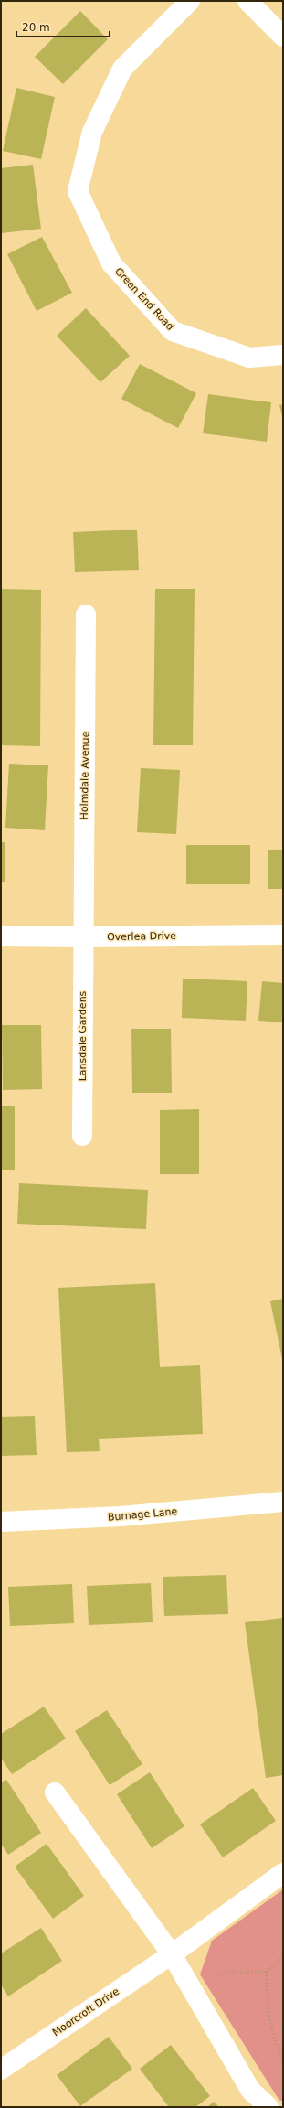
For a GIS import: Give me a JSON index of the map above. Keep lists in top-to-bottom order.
{
  "streets": {
    "street": [
      "Green End Road",
      "Holmdale Avenue",
      "Overlea Drive",
      "Lansdale Gardens",
      "Burnage Lane",
      "Moorcroft Drive"
    ]
  },
  "crossings": [
    ["Holmdale Avenue", "Overlea Drive"],
    ["Holmdale Avenue", "Lansdale Gardens"],
    ["Overlea Drive", "Lansdale Gardens"]
  ],
  "scale_bar": "20 m"
}
